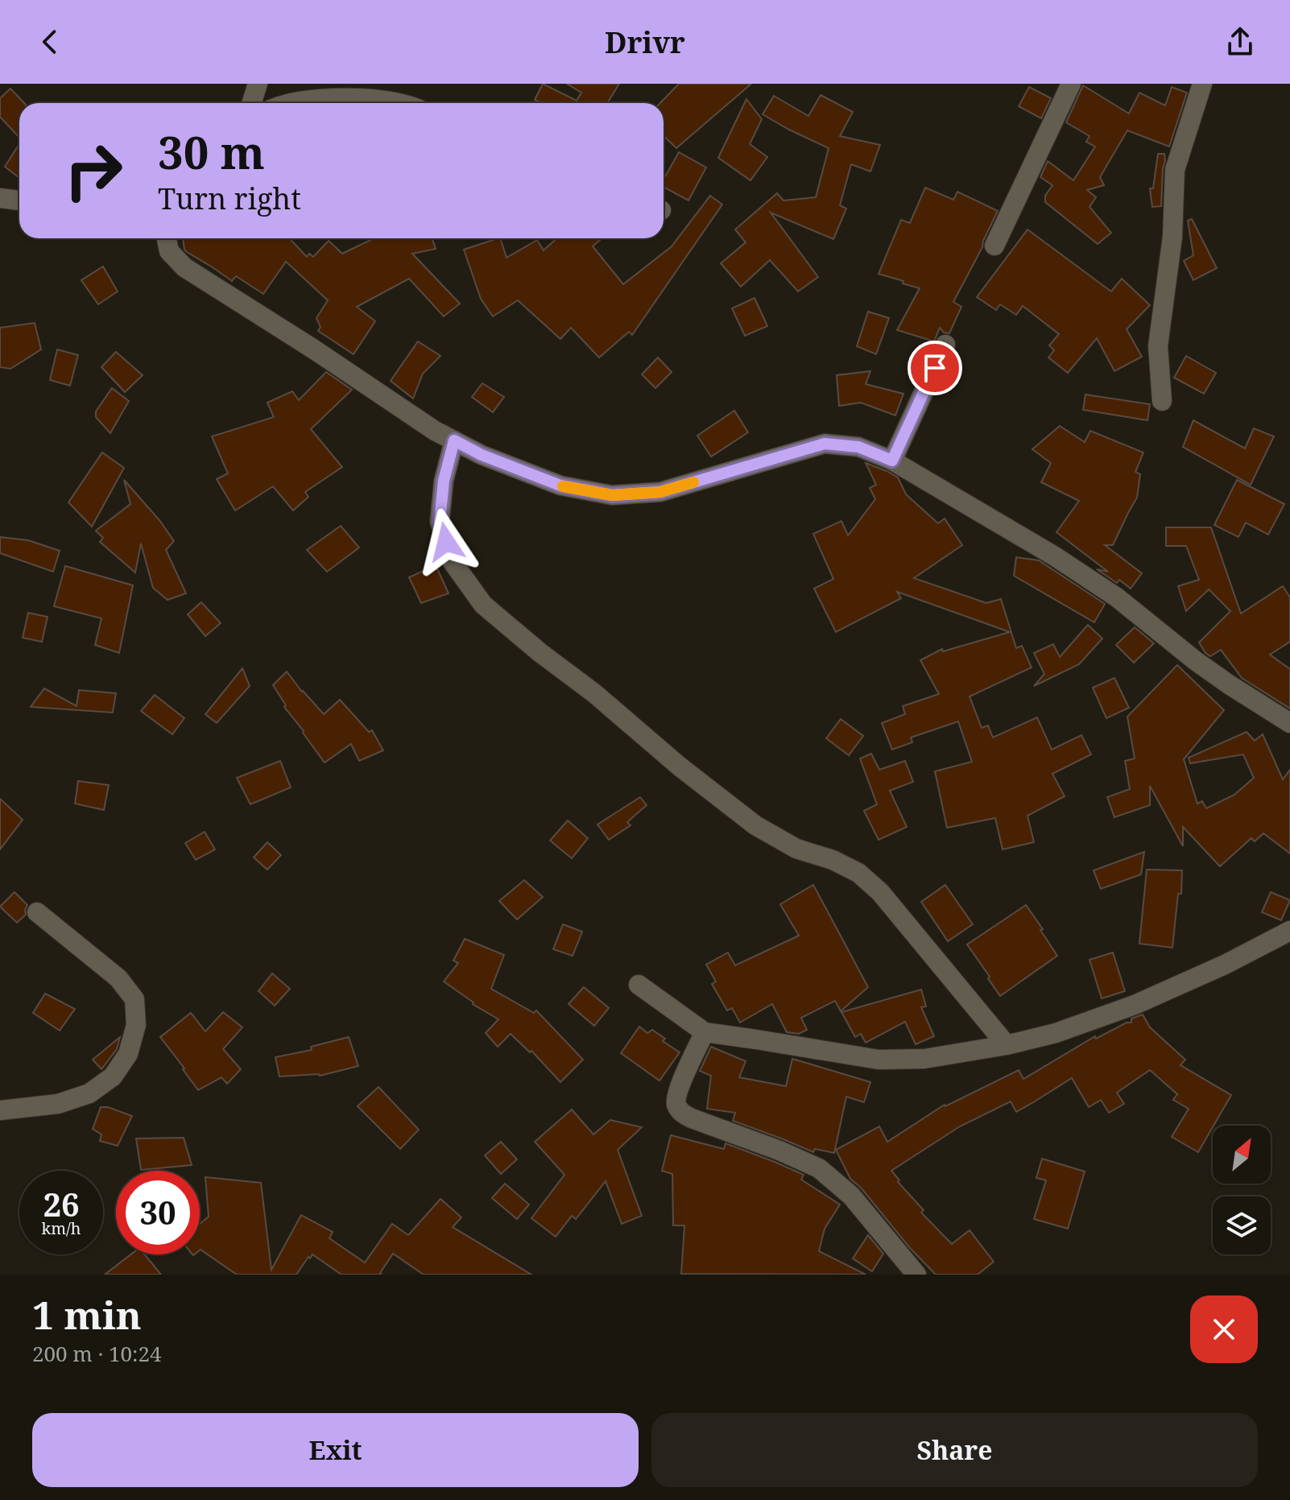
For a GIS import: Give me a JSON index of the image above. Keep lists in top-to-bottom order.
{
  "north": "top right",
  "page": {
    "header": "Drivr",
    "turn": ["30 m", "Turn right"],
    "speed": "26 km/h",
    "limit": "30",
    "heading": ["1 min", "200 m · 10:24"],
    "buttons": ["Exit", "Share"]
  }
}
